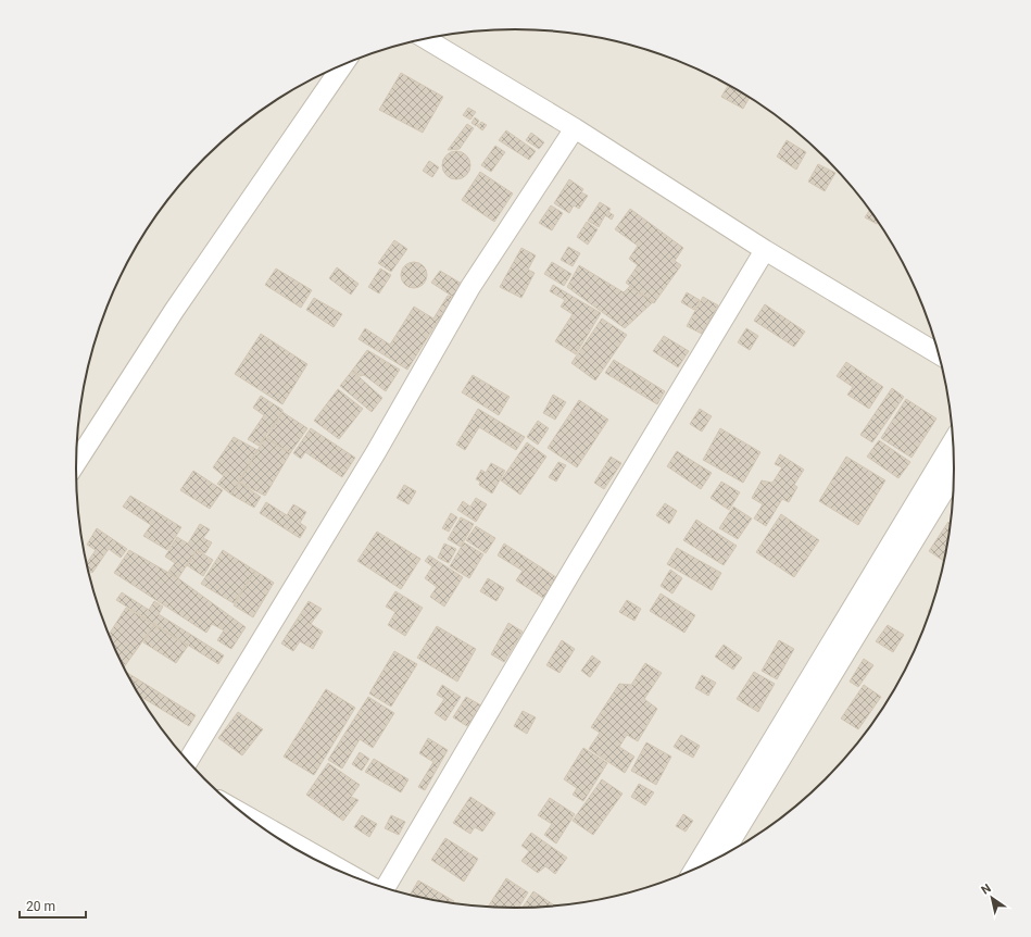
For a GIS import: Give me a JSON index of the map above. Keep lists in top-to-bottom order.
{
  "scale_bar": "20 m",
  "north": "top left"
}
